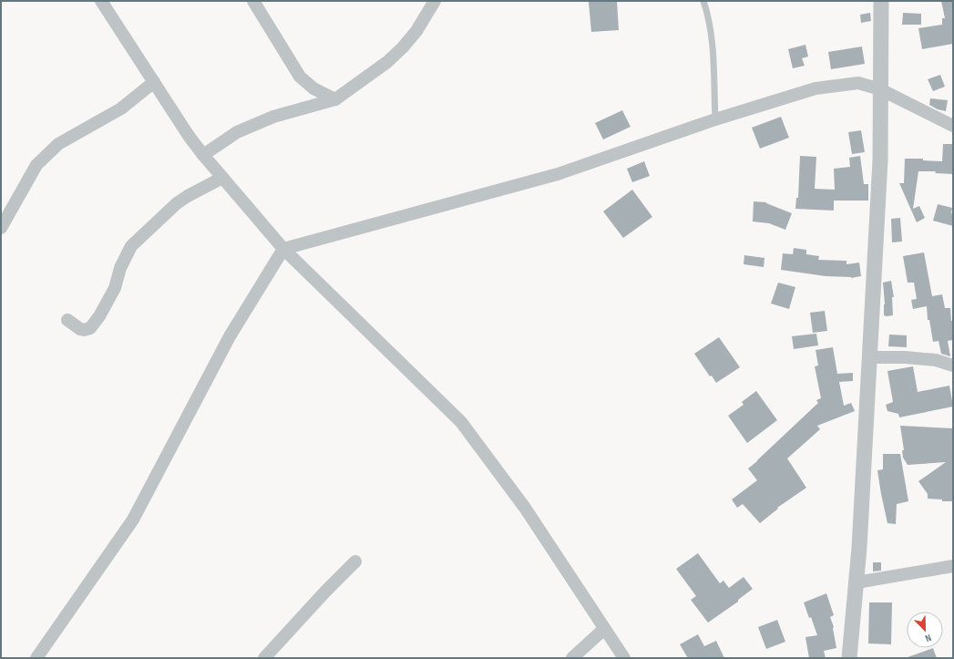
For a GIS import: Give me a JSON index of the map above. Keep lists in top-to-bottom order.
{
  "north": "bottom right"
}
